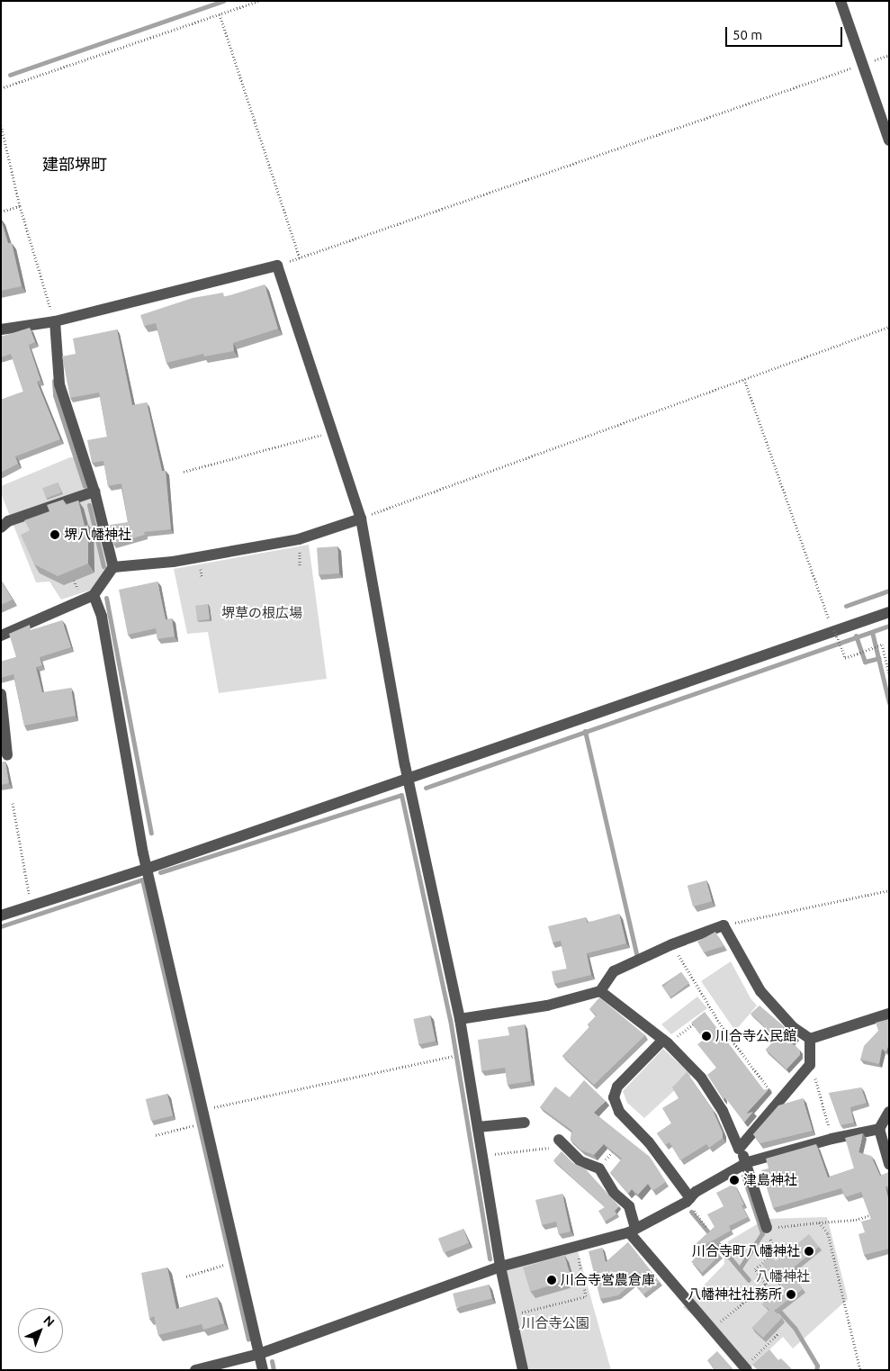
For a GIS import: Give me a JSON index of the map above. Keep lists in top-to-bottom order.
{
  "districts": ["建部堺町"],
  "parks": ["堺草の根広場", "八幡神社", "川合寺公園"],
  "places": [
    "堺八幡神社",
    "川合寺公民館",
    "津島神社",
    "川合寺町八幡神社",
    "川合寺営農倉庫",
    "八幡神社社務所"
  ],
  "scale_bar": "50 m",
  "north": "top right"
}
